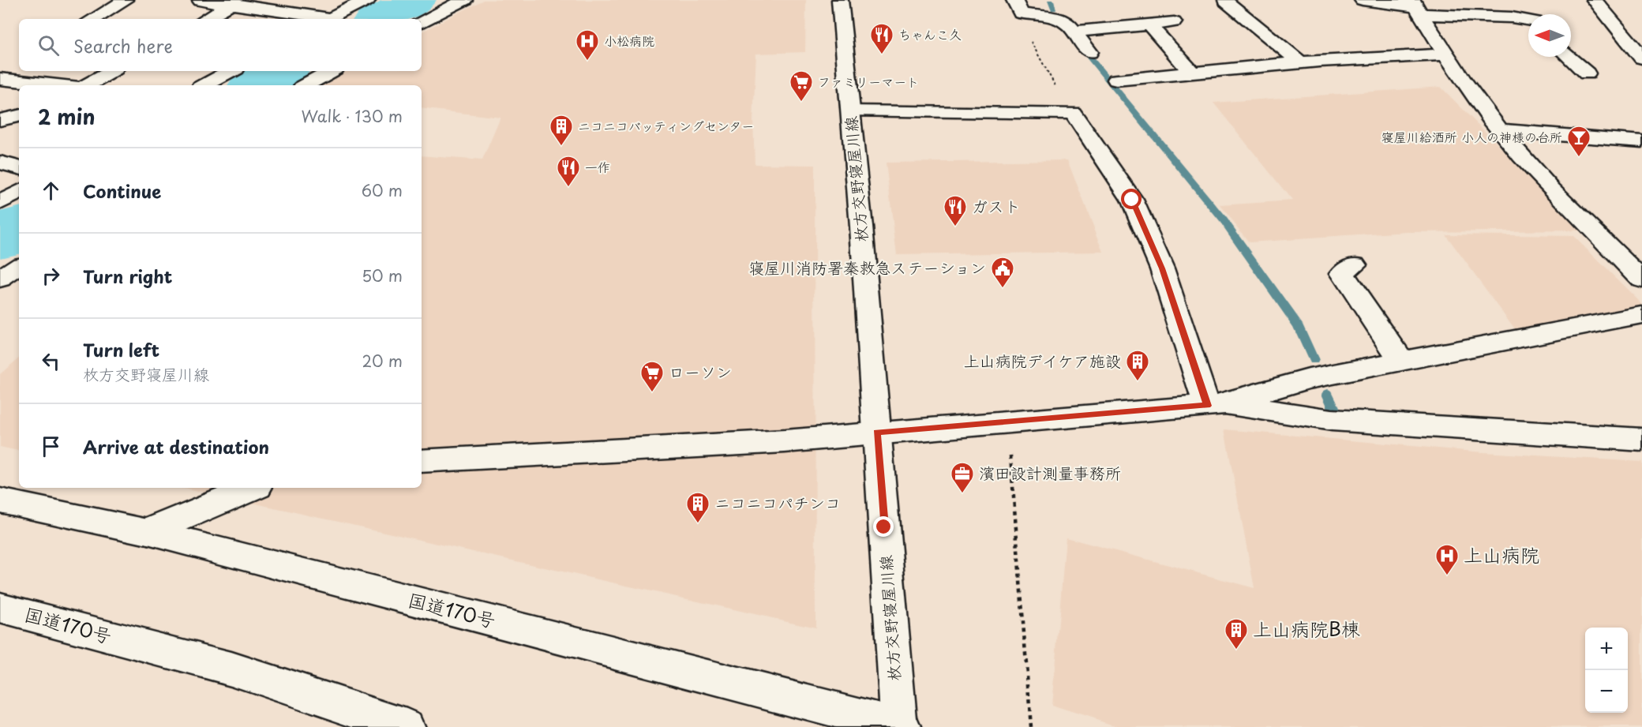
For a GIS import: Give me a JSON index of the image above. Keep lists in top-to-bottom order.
{
  "streets": {
    "main road": ["枚方交野寝屋川線", "国道170号"]
  },
  "crossings": [
    ["枚方交野寝屋川線", "国道170号"]
  ],
  "places": {
    "restaurant": ["ちゃんこ久", "一作", "ガスト"],
    "hospital": ["小松病院", "上山病院"],
    "supermarket": ["ファミリーマート", "ローソン"],
    "building": [
      "ニコニコバッティングセンター",
      "上山病院デイケア施設",
      "ニコニコパチンコ",
      "上山病院B棟"
    ],
    "bar": ["寝屋川給酒所 小人の神様の台所"],
    "public building": ["寝屋川消防署秦救急ステーション"],
    "office": ["濱田設計測量事務所"]
  },
  "north": "left",
  "page": {
    "search": "Search here",
    "heading": ["2 min", "Walk · 130 m"],
    "list": [
      ["Continue", "60 m"],
      ["Turn right", "50 m"],
      ["Turn left", "枚方交野寝屋川線", "20 m"],
      "Arrive at destination"
    ],
    "map_buttons": ["+", "−"]
  }
}
